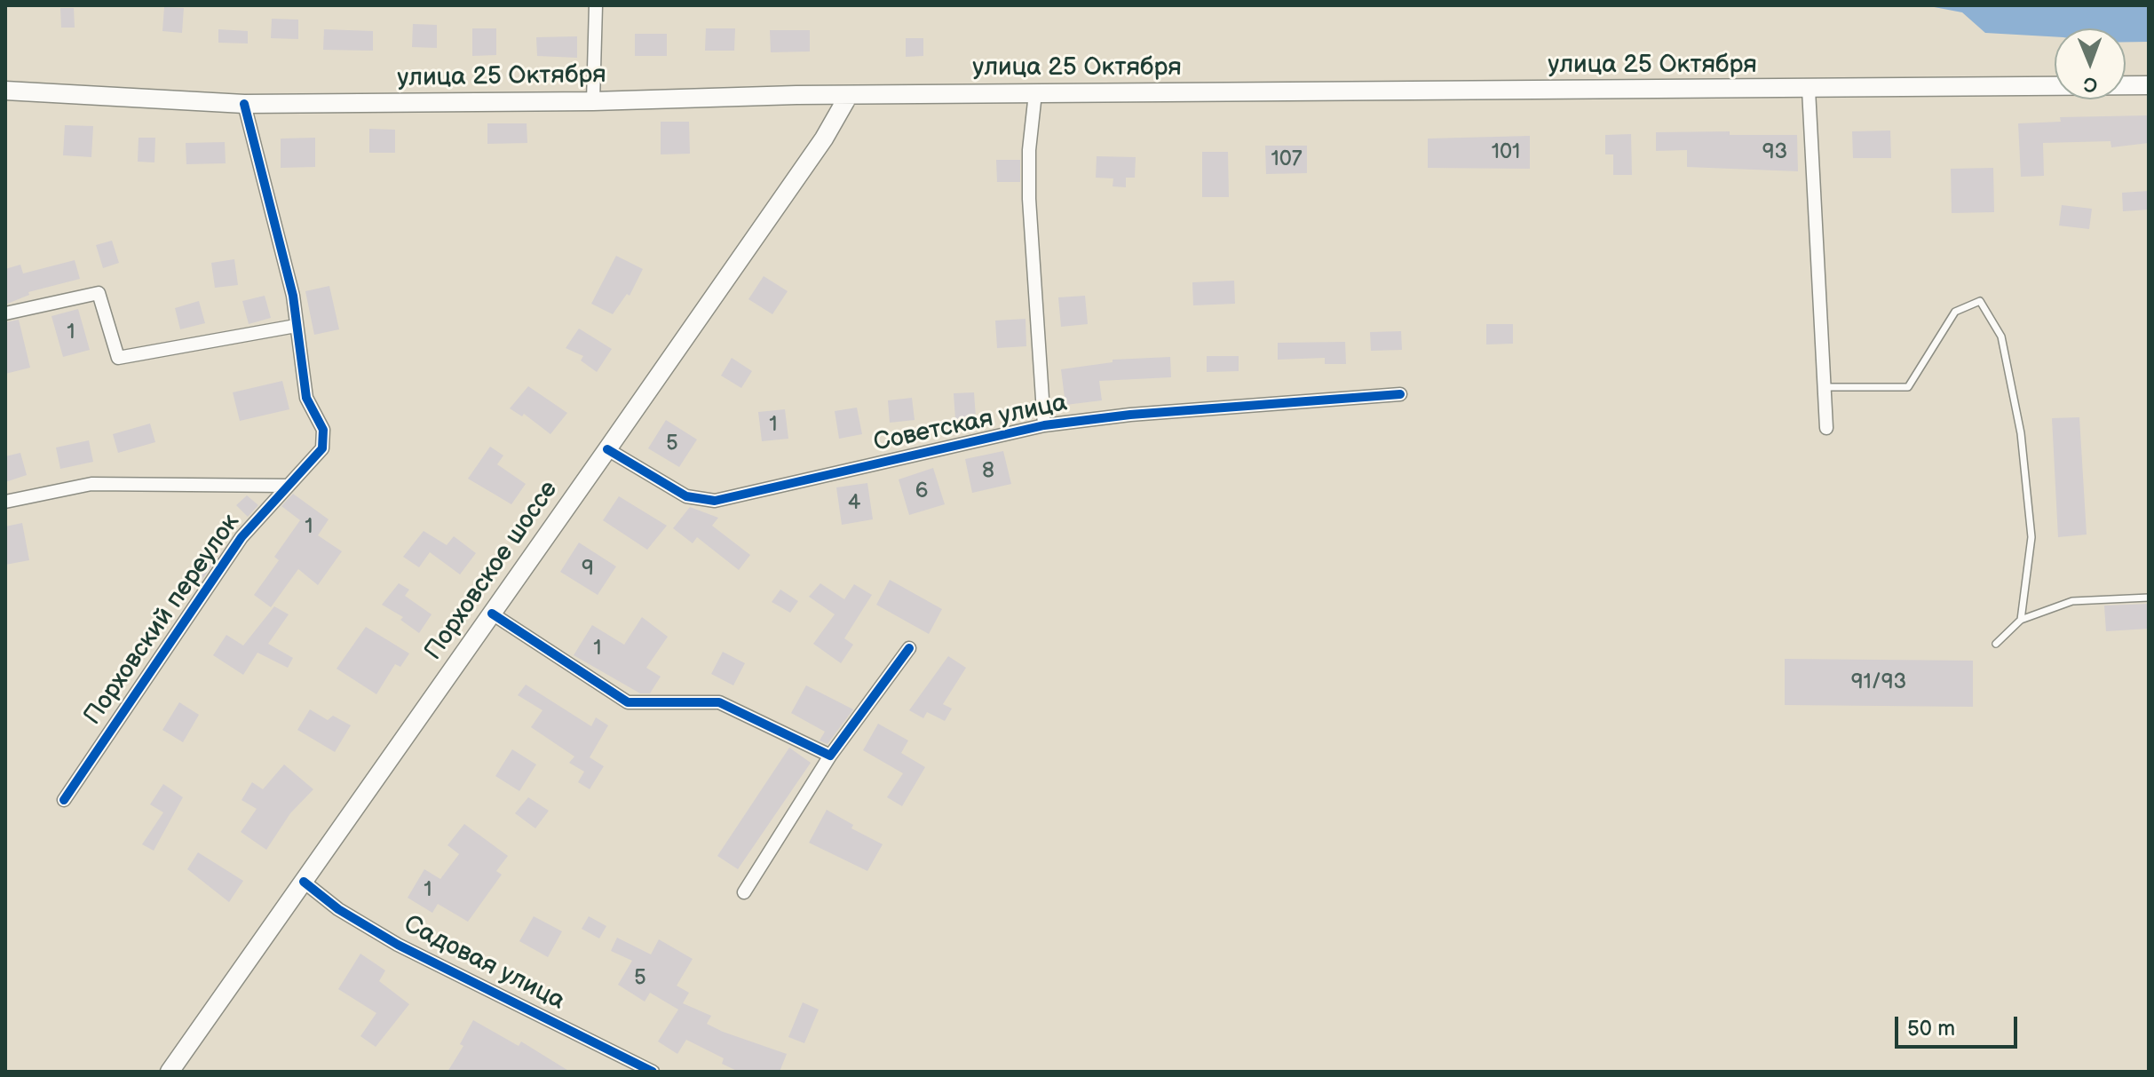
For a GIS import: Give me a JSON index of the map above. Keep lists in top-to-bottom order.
{
  "streets": {
    "main road": ["улица 25 Октября", "Порховское шоссе"],
    "street": ["Советская улица", "Порховский переулок", "Садовая улица"]
  },
  "crossings": [
    ["улица 25 Октября", "Порховское шоссе"],
    ["улица 25 Октября", "Порховский переулок"],
    ["Советская улица", "Порховское шоссе"],
    ["Порховское шоссе", "Садовая улица"]
  ],
  "house_numbers": [
    "101",
    "93",
    "107",
    "1",
    "1",
    "5",
    "8",
    "6",
    "4",
    "1",
    "9",
    "1",
    "91/93",
    "1",
    "5"
  ],
  "scale_bar": "50 m",
  "north": "bottom"
}
